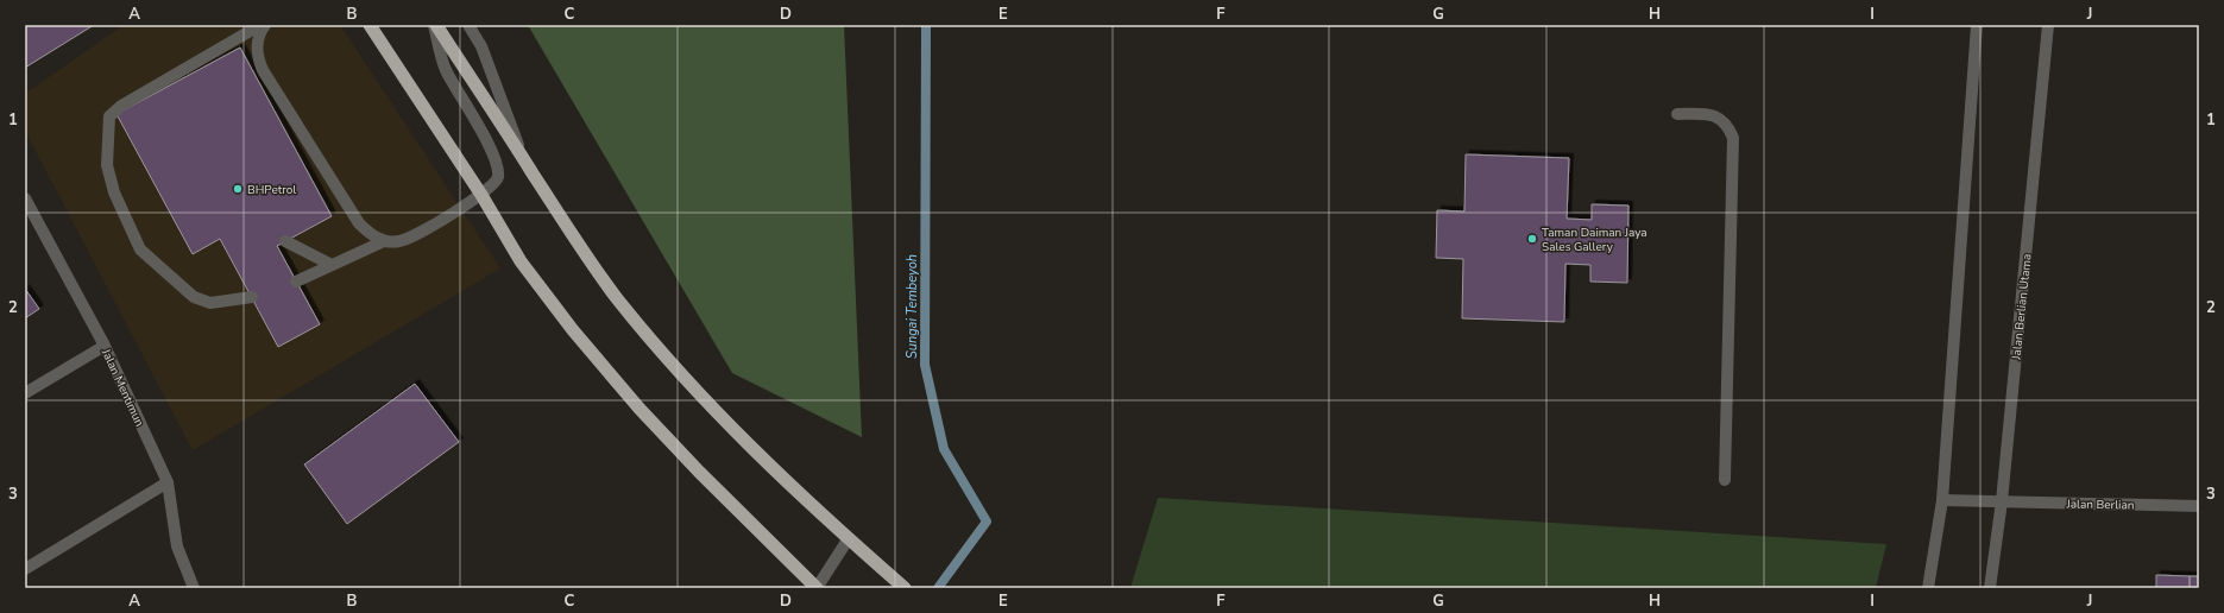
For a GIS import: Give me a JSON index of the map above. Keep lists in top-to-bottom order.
{
  "streets": {
    "street": ["Jalan Berlian Utama", "Jalan Mentimun", "Jalan Berlian"]
  },
  "crossings": [
    ["Jalan Berlian Utama", "Jalan Berlian"]
  ],
  "water": ["Sungai Tembeyoh"],
  "places": ["BHPetrol", "Taman Daiman Jaya Sales Gallery"],
  "grid": {
    "columns": [
      "A",
      "B",
      "C",
      "D",
      "E",
      "F",
      "G",
      "H",
      "I",
      "J"
    ],
    "rows": ["1", "2", "3"]
  }
}
